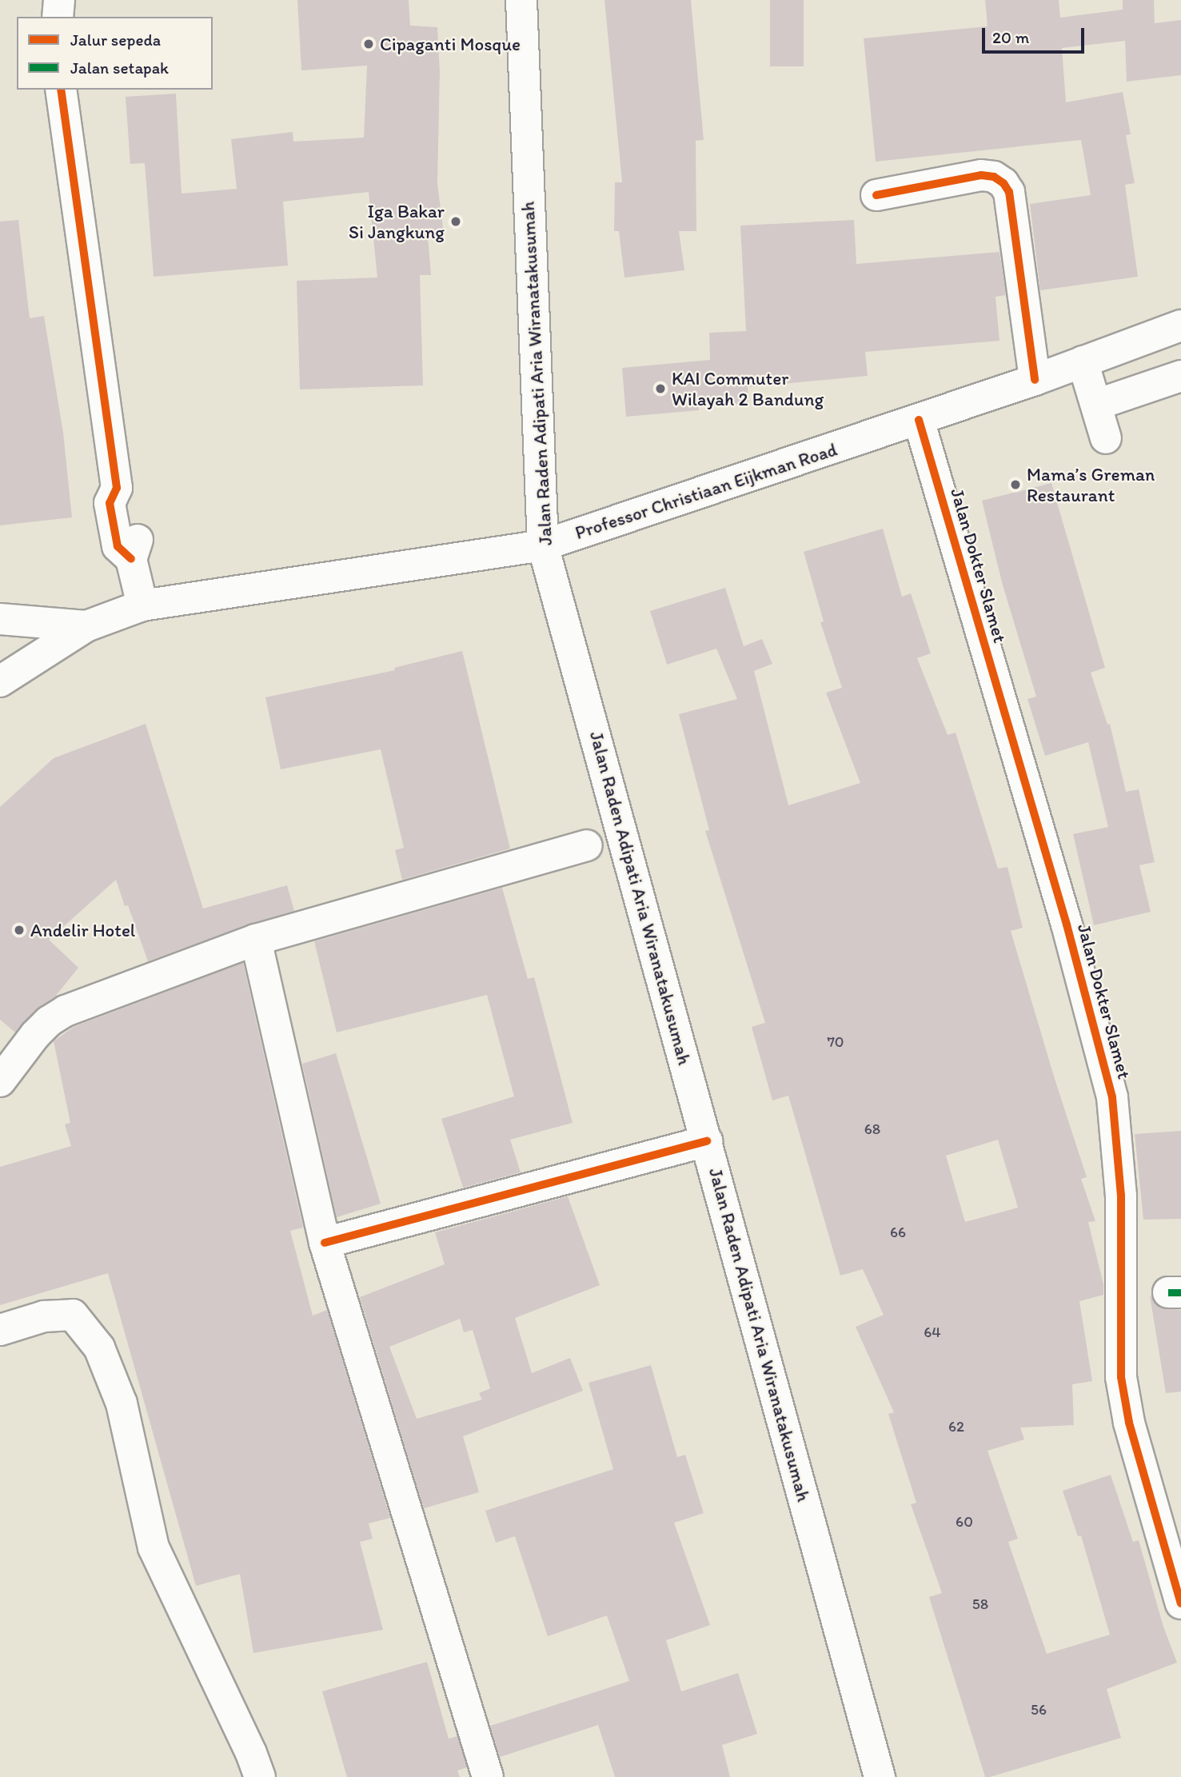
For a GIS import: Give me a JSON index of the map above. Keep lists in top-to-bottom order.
{
  "streets": {
    "street": ["Jalan Raden Adipati Aria Wiranatakusumah", "Professor Christiaan Eijkman Road", "Jalan Dokter Slamet"]
  },
  "crossings": [
    ["Jalan Raden Adipati Aria Wiranatakusumah", "Professor Christiaan Eijkman Road"],
    ["Professor Christiaan Eijkman Road", "Jalan Dokter Slamet"]
  ],
  "places": [
    "Cipaganti Mosque",
    "Iga Bakar Si Jangkung",
    "KAI Commuter Wilayah 2 Bandung",
    "Mama’s Greman Restaurant",
    "Andelir Hotel"
  ],
  "house_numbers": [
    "70",
    "68",
    "66",
    "64",
    "62",
    "60",
    "58",
    "56"
  ],
  "legend": ["Jalur sepeda", "Jalan setapak"],
  "scale_bar": "20 m"
}
